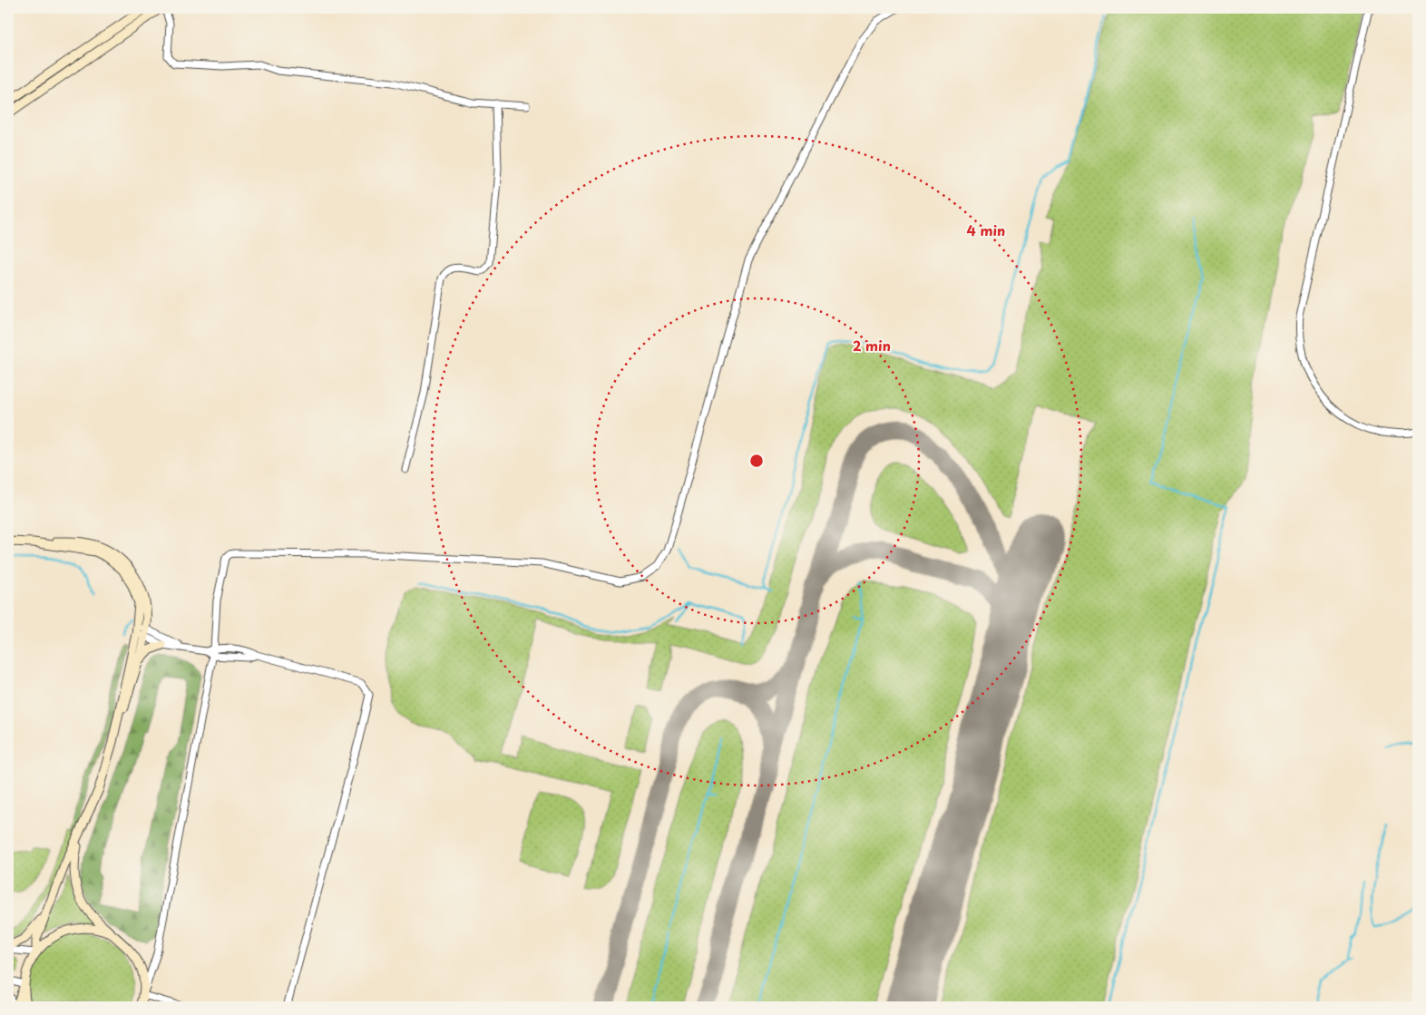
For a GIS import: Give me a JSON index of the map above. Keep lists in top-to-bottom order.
{
  "rings": ["4 min", "2 min"]
}
